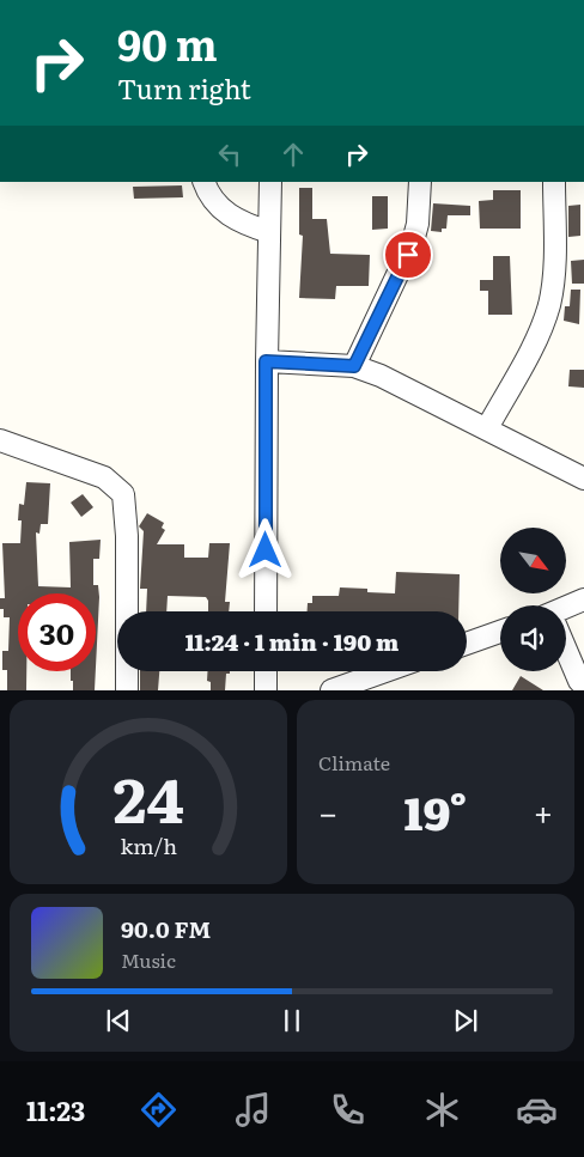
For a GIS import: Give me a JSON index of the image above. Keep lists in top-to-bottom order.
{
  "north": "bottom right",
  "page": {
    "turn": ["90 m", "Turn right"],
    "limit": "30",
    "trip": "11:24 · 1 min · 190 m",
    "tile": "Climate",
    "heat": ["−", "19°", "+"],
    "song": ["90.0 FM", "Music"],
    "tabs": "11:23",
    "gauge": ["24", "km/h"]
  }
}
